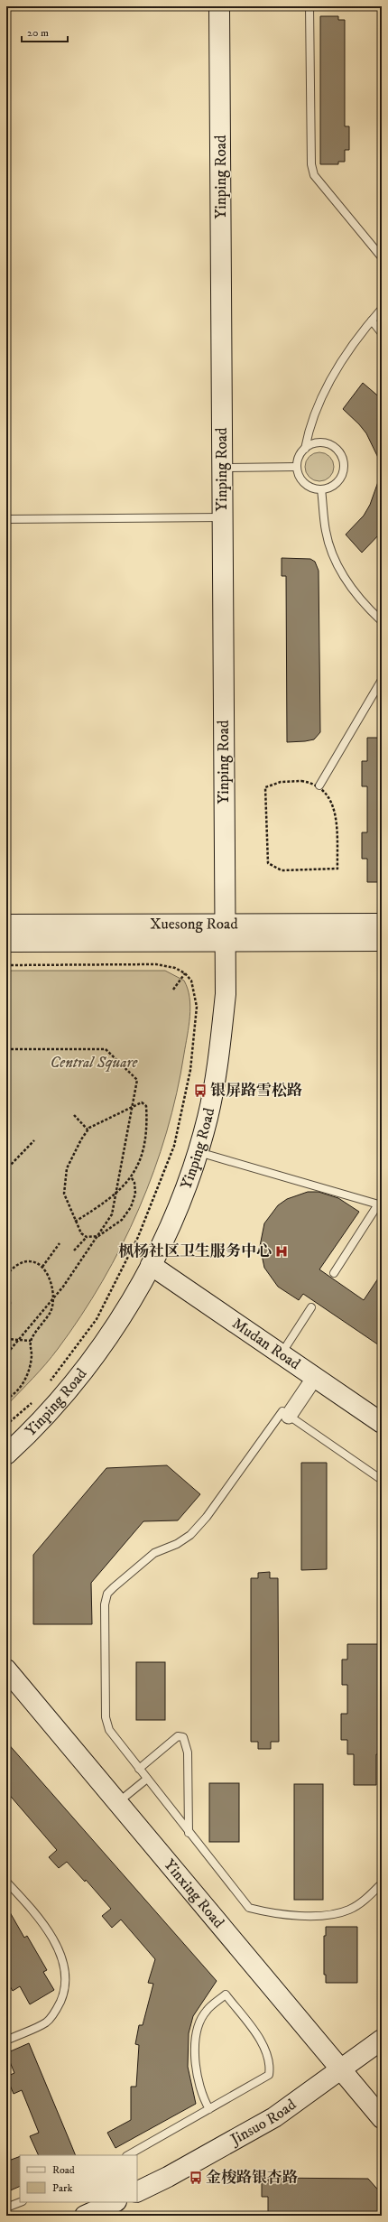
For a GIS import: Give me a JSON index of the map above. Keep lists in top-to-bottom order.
{
  "streets": {
    "street": [
      "Yinping Road",
      "Xuesong Road",
      "Mudan Road",
      "Yinxing Road",
      "Jinsuo Road"
    ]
  },
  "crossings": [
    ["Yinping Road", "Xuesong Road"],
    ["Yinping Road", "Mudan Road"],
    ["Yinxing Road", "Jinsuo Road"]
  ],
  "parks": ["Central Square"],
  "places": {
    "bus stop": ["银屏路雪松路", "金梭路银杏路"],
    "hospital": ["枫杨社区卫生服务中心"]
  },
  "legend": ["Road", "Park"],
  "scale_bar": "20 m"
}
